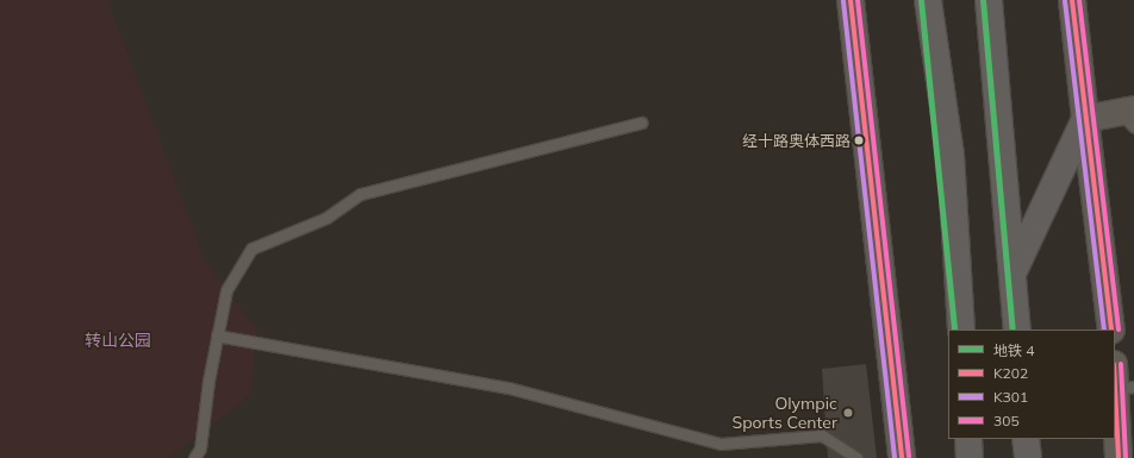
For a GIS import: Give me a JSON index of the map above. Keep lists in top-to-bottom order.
{
  "parks": ["转山公园"],
  "places": ["经十路奥体西路", "Olympic Sports Center"],
  "lines": [
    "metro line 4",
    "transit line K202",
    "transit line 305",
    "transit line K301"
  ],
  "legend": [
    "地铁 4",
    "K202",
    "K301",
    "305"
  ]
}
